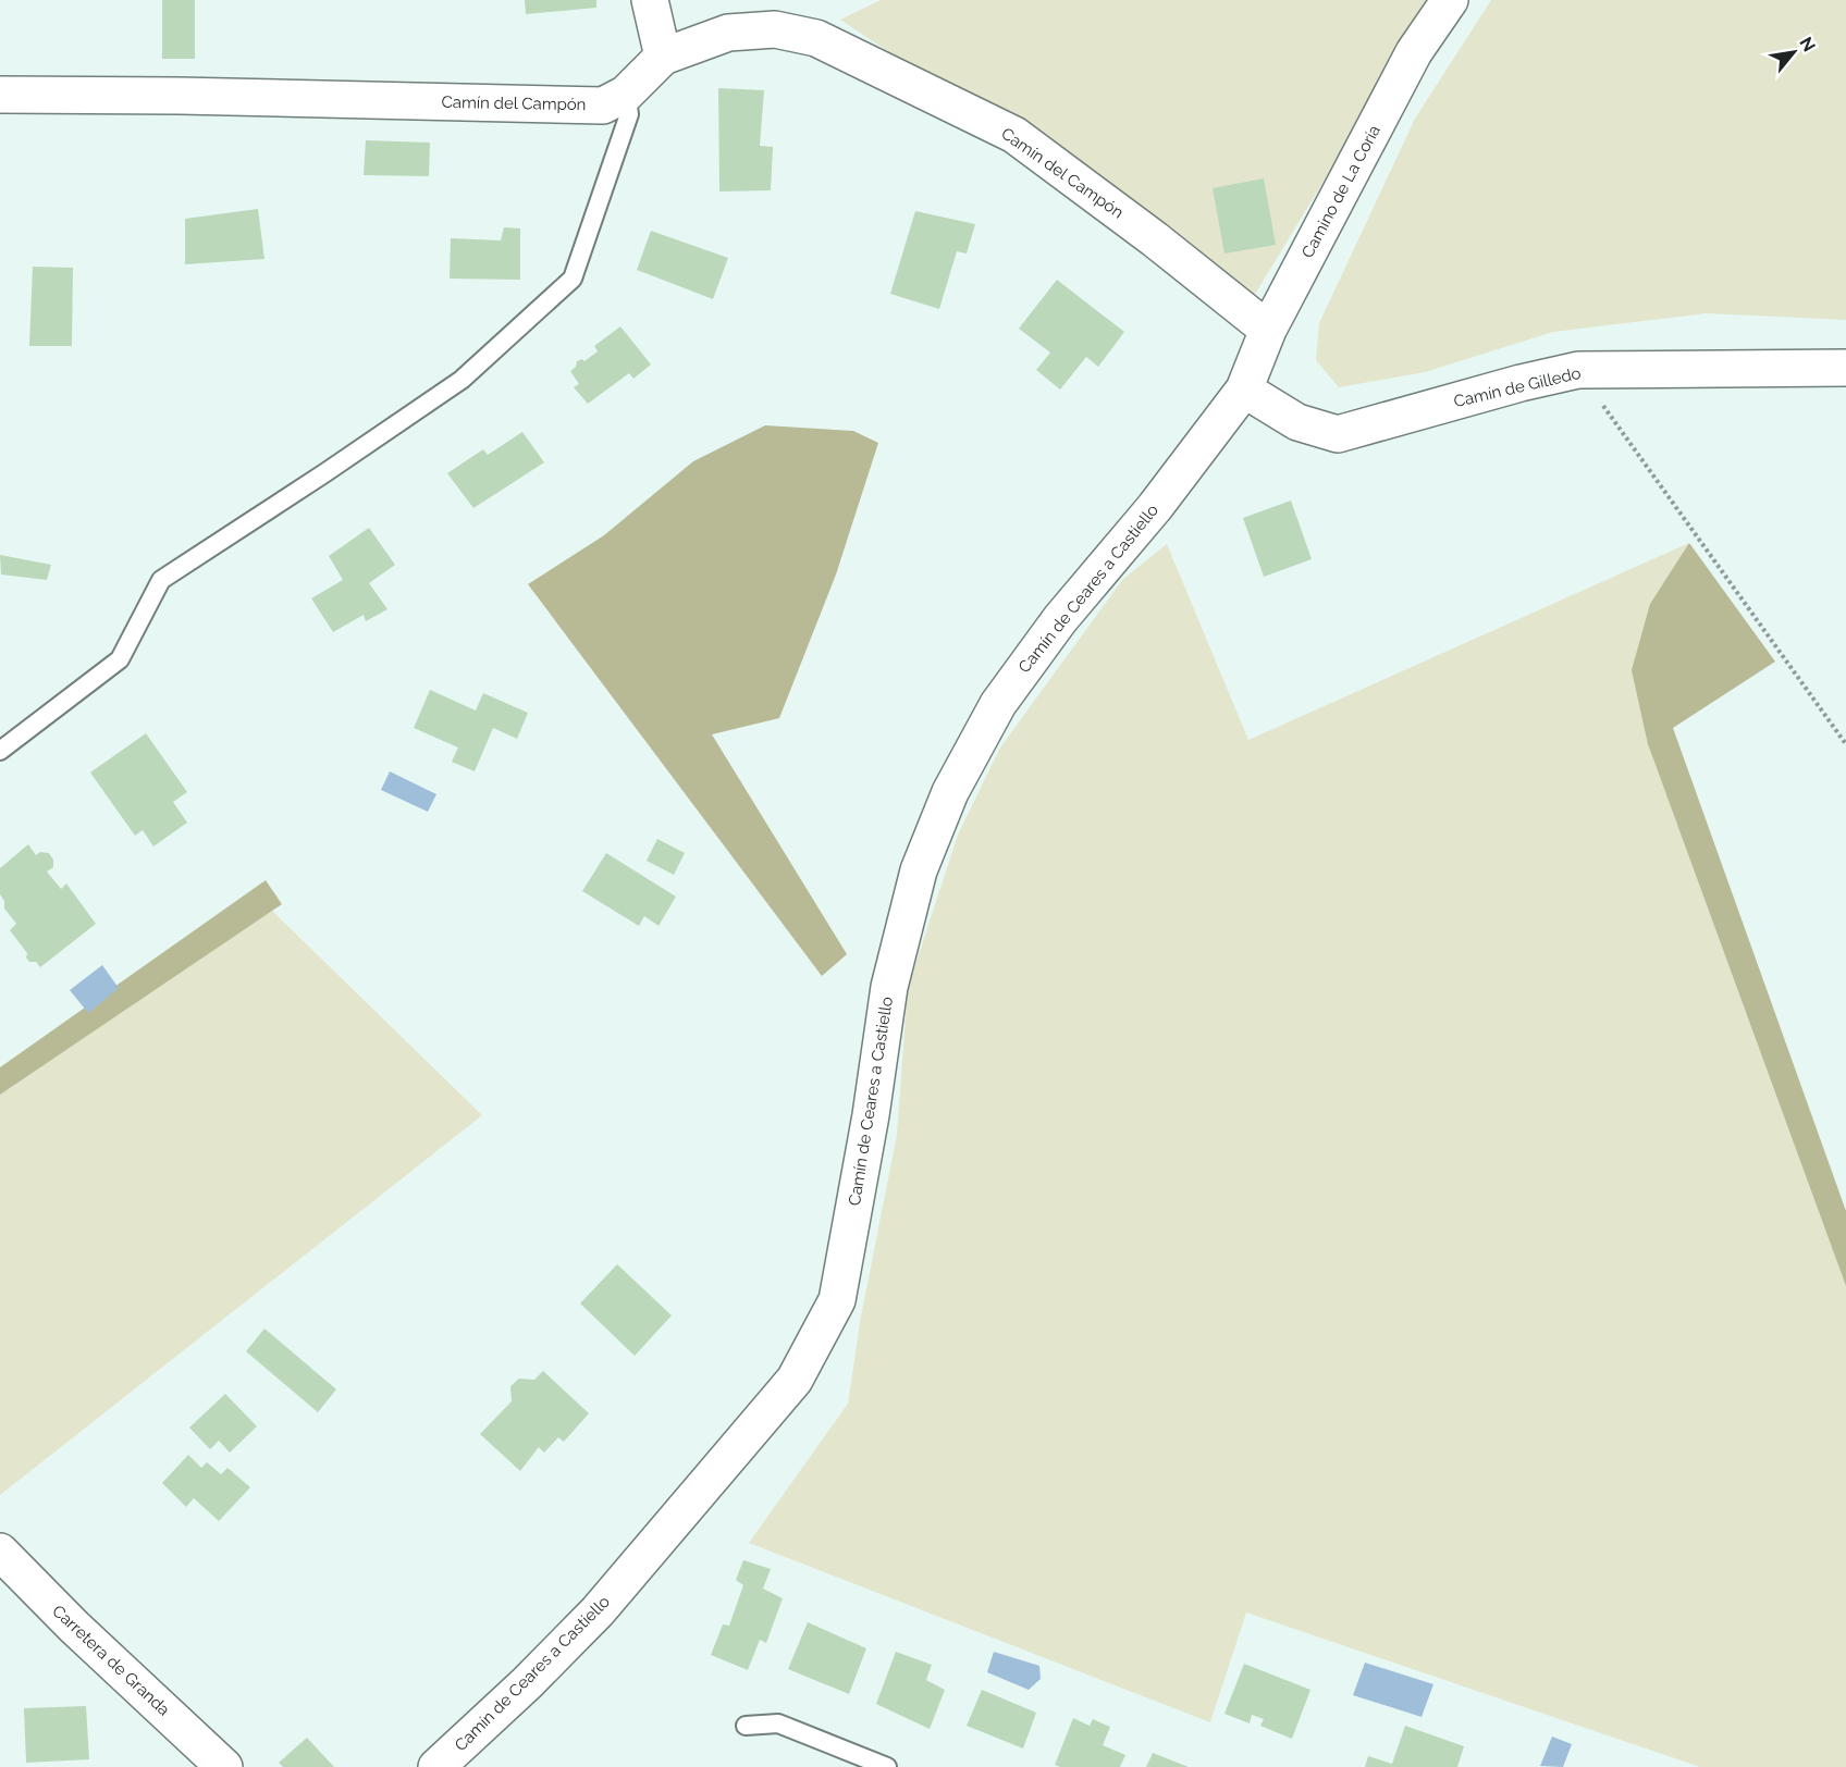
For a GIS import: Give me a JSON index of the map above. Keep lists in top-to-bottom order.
{
  "streets": {
    "street": [
      "Camín del Campón",
      "Camino de La Coría",
      "Camín de Gilledo",
      "Camín de Ceares a Castiello",
      "Carretera de Granda"
    ]
  },
  "crossings": [
    ["Camín del Campón", "Camino de La Coría"],
    ["Camino de La Coría", "Camín de Gilledo"],
    ["Camino de La Coría", "Camín de Ceares a Castiello"],
    ["Camín de Gilledo", "Camín de Ceares a Castiello"]
  ],
  "north": "top right"
}
